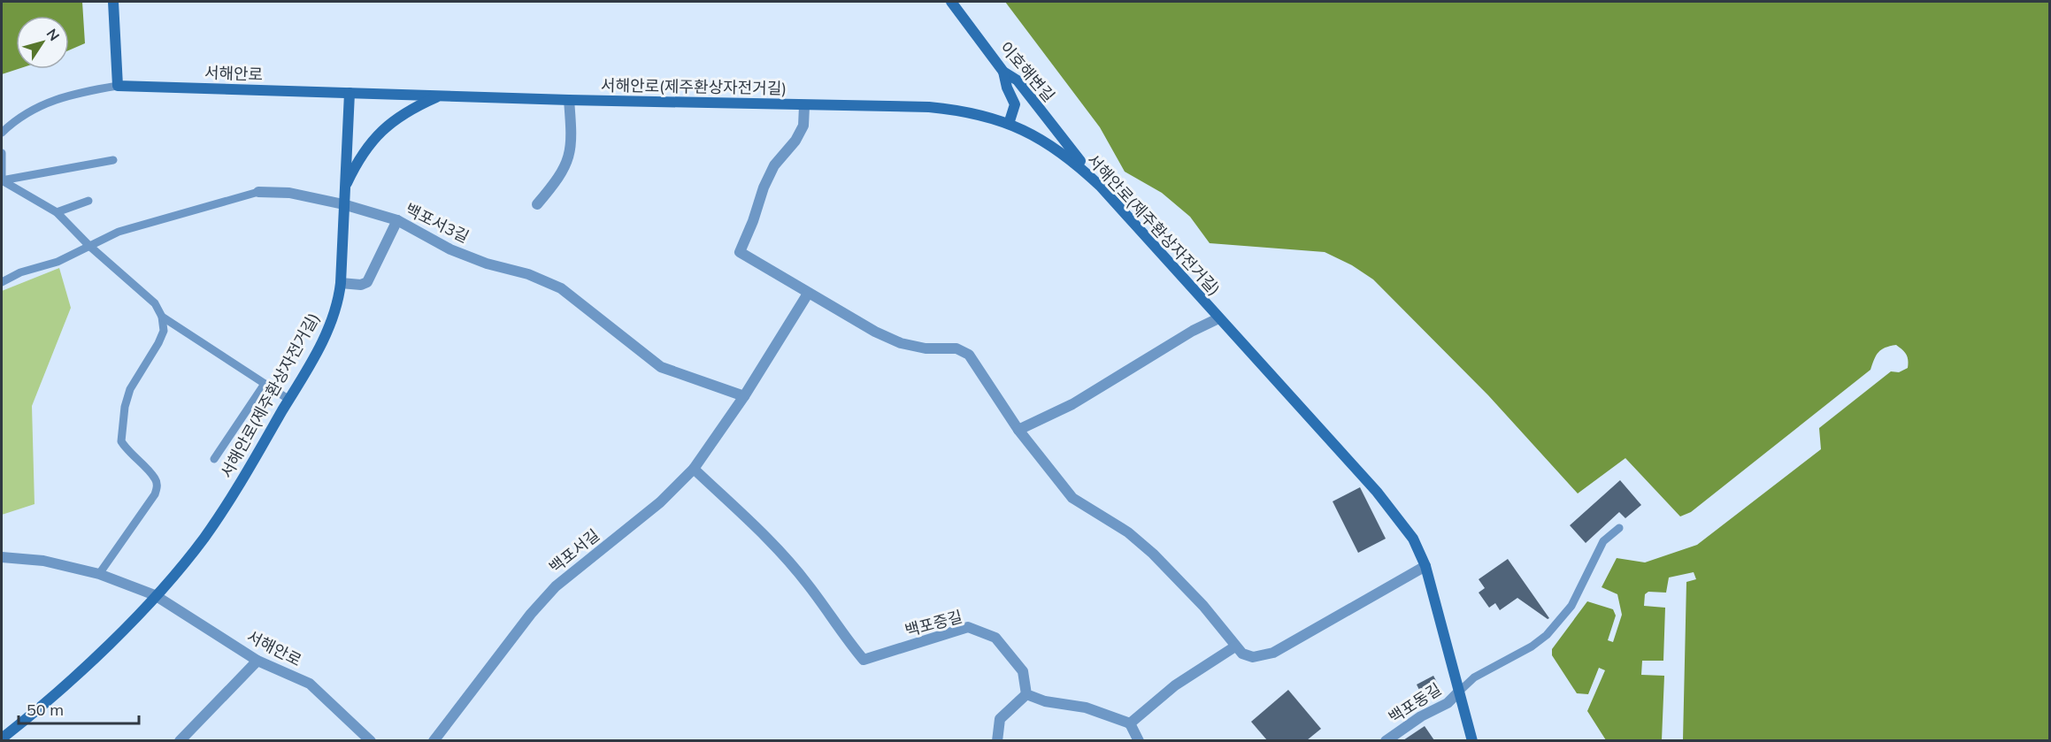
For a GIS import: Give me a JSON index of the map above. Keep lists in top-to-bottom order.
{
  "streets": {
    "street": [
      "이호해변길",
      "서해안로",
      "서해안로(제주환상자전거길)",
      "백포서3길",
      "백포서길",
      "백포중길",
      "백포동길"
    ]
  },
  "crossings": [
    ["이호해변길", "서해안로(제주환상자전거길)"],
    ["서해안로", "서해안로(제주환상자전거길)"],
    ["서해안로(제주환상자전거길)", "백포서3길"],
    ["서해안로(제주환상자전거길)", "백포동길"],
    ["백포서3길", "백포서길"],
    ["백포서길", "백포중길"]
  ],
  "scale_bar": "50 m",
  "north": "top right"
}
